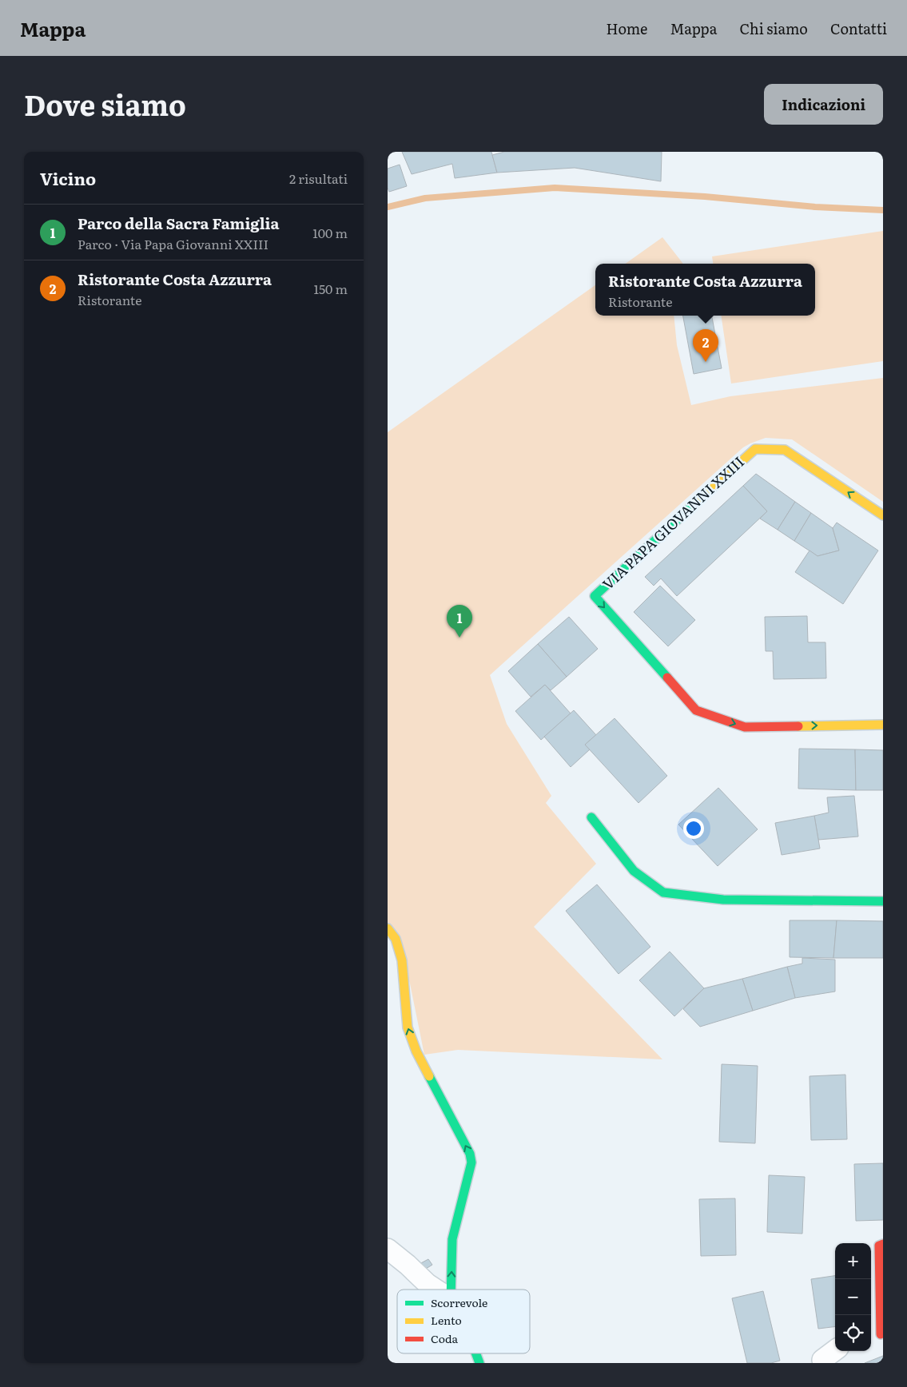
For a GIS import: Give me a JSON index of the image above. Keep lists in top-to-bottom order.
{
  "streets": {
    "street": ["VIA PAPA GIOVANNI XXIII"]
  },
  "legend": ["Scorrevole", "Lento", "Coda"],
  "page": {
    "header": "Mappa",
    "nav": [
      "Home",
      "Mappa",
      "Chi siamo",
      "Contatti"
    ],
    "title": "Dove siamo",
    "buttons": "Indicazioni",
    "heading": ["Vicino", "2 risultati"],
    "list": [
      {
        "mark": "1",
        "name": "Parco della Sacra Famiglia",
        "note": "Parco · Via Papa Giovanni XXIII",
        "value": "100 m"
      },
      {
        "mark": "2",
        "name": "Ristorante Costa Azzurra",
        "note": "Ristorante",
        "value": "150 m"
      }
    ],
    "popup": ["Ristorante Costa Azzurra", "Ristorante"],
    "pins": ["2", "1"],
    "map_buttons": ["+", "−"]
  }
}
